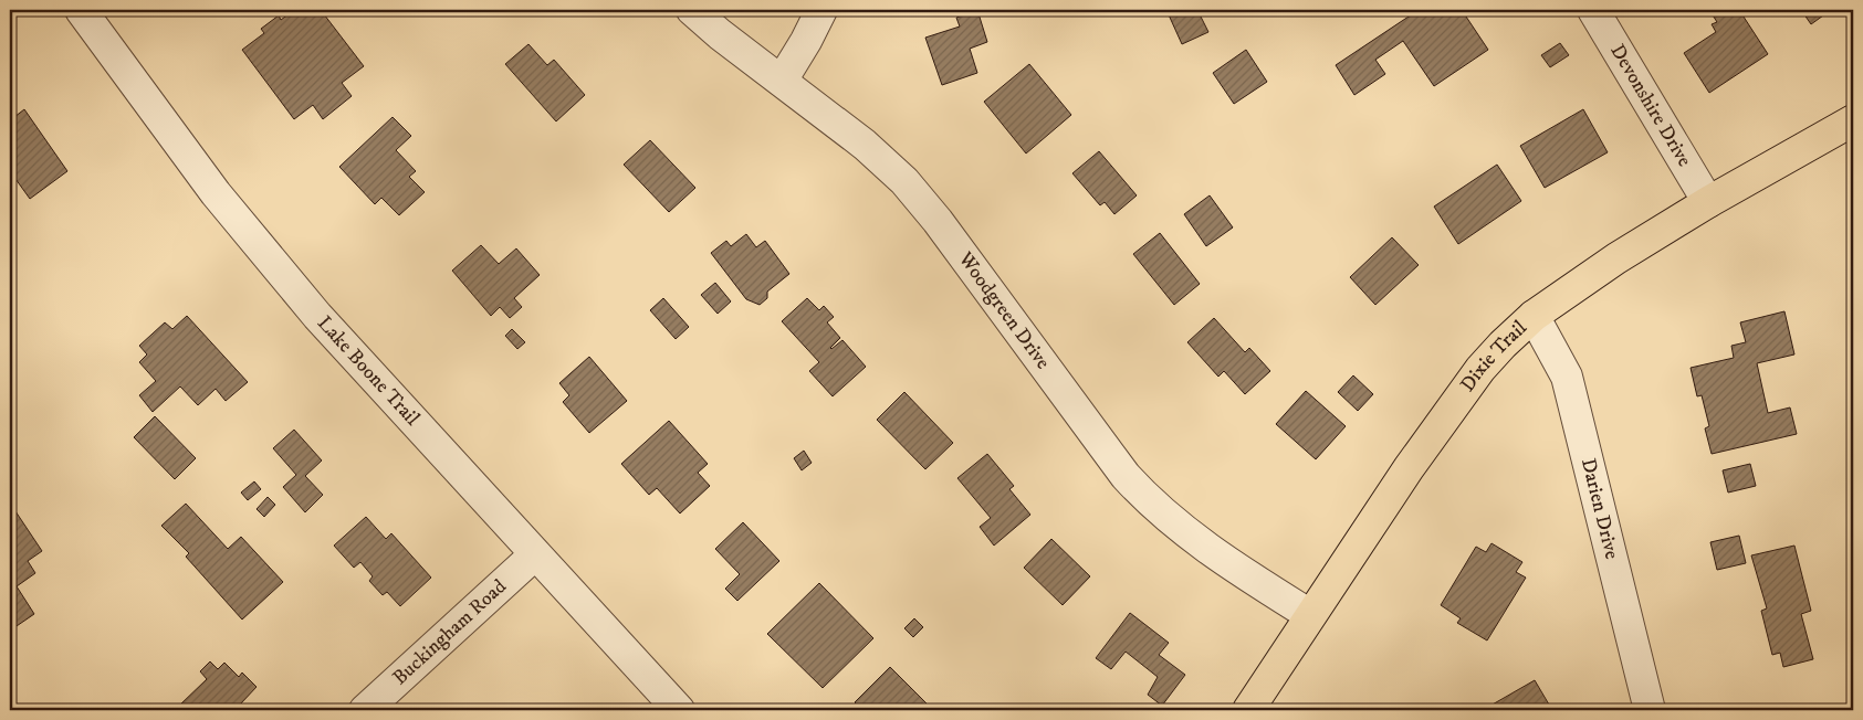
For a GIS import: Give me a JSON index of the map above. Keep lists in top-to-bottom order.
{
  "streets": {
    "main road": ["Dixie Trail"],
    "street": [
      "Devonshire Drive",
      "Woodgreen Drive",
      "Lake Boone Trail",
      "Darien Drive",
      "Buckingham Road"
    ]
  },
  "crossings": [
    ["Devonshire Drive", "Dixie Trail"],
    ["Woodgreen Drive", "Dixie Trail"],
    ["Dixie Trail", "Darien Drive"],
    ["Lake Boone Trail", "Buckingham Road"]
  ]
}
